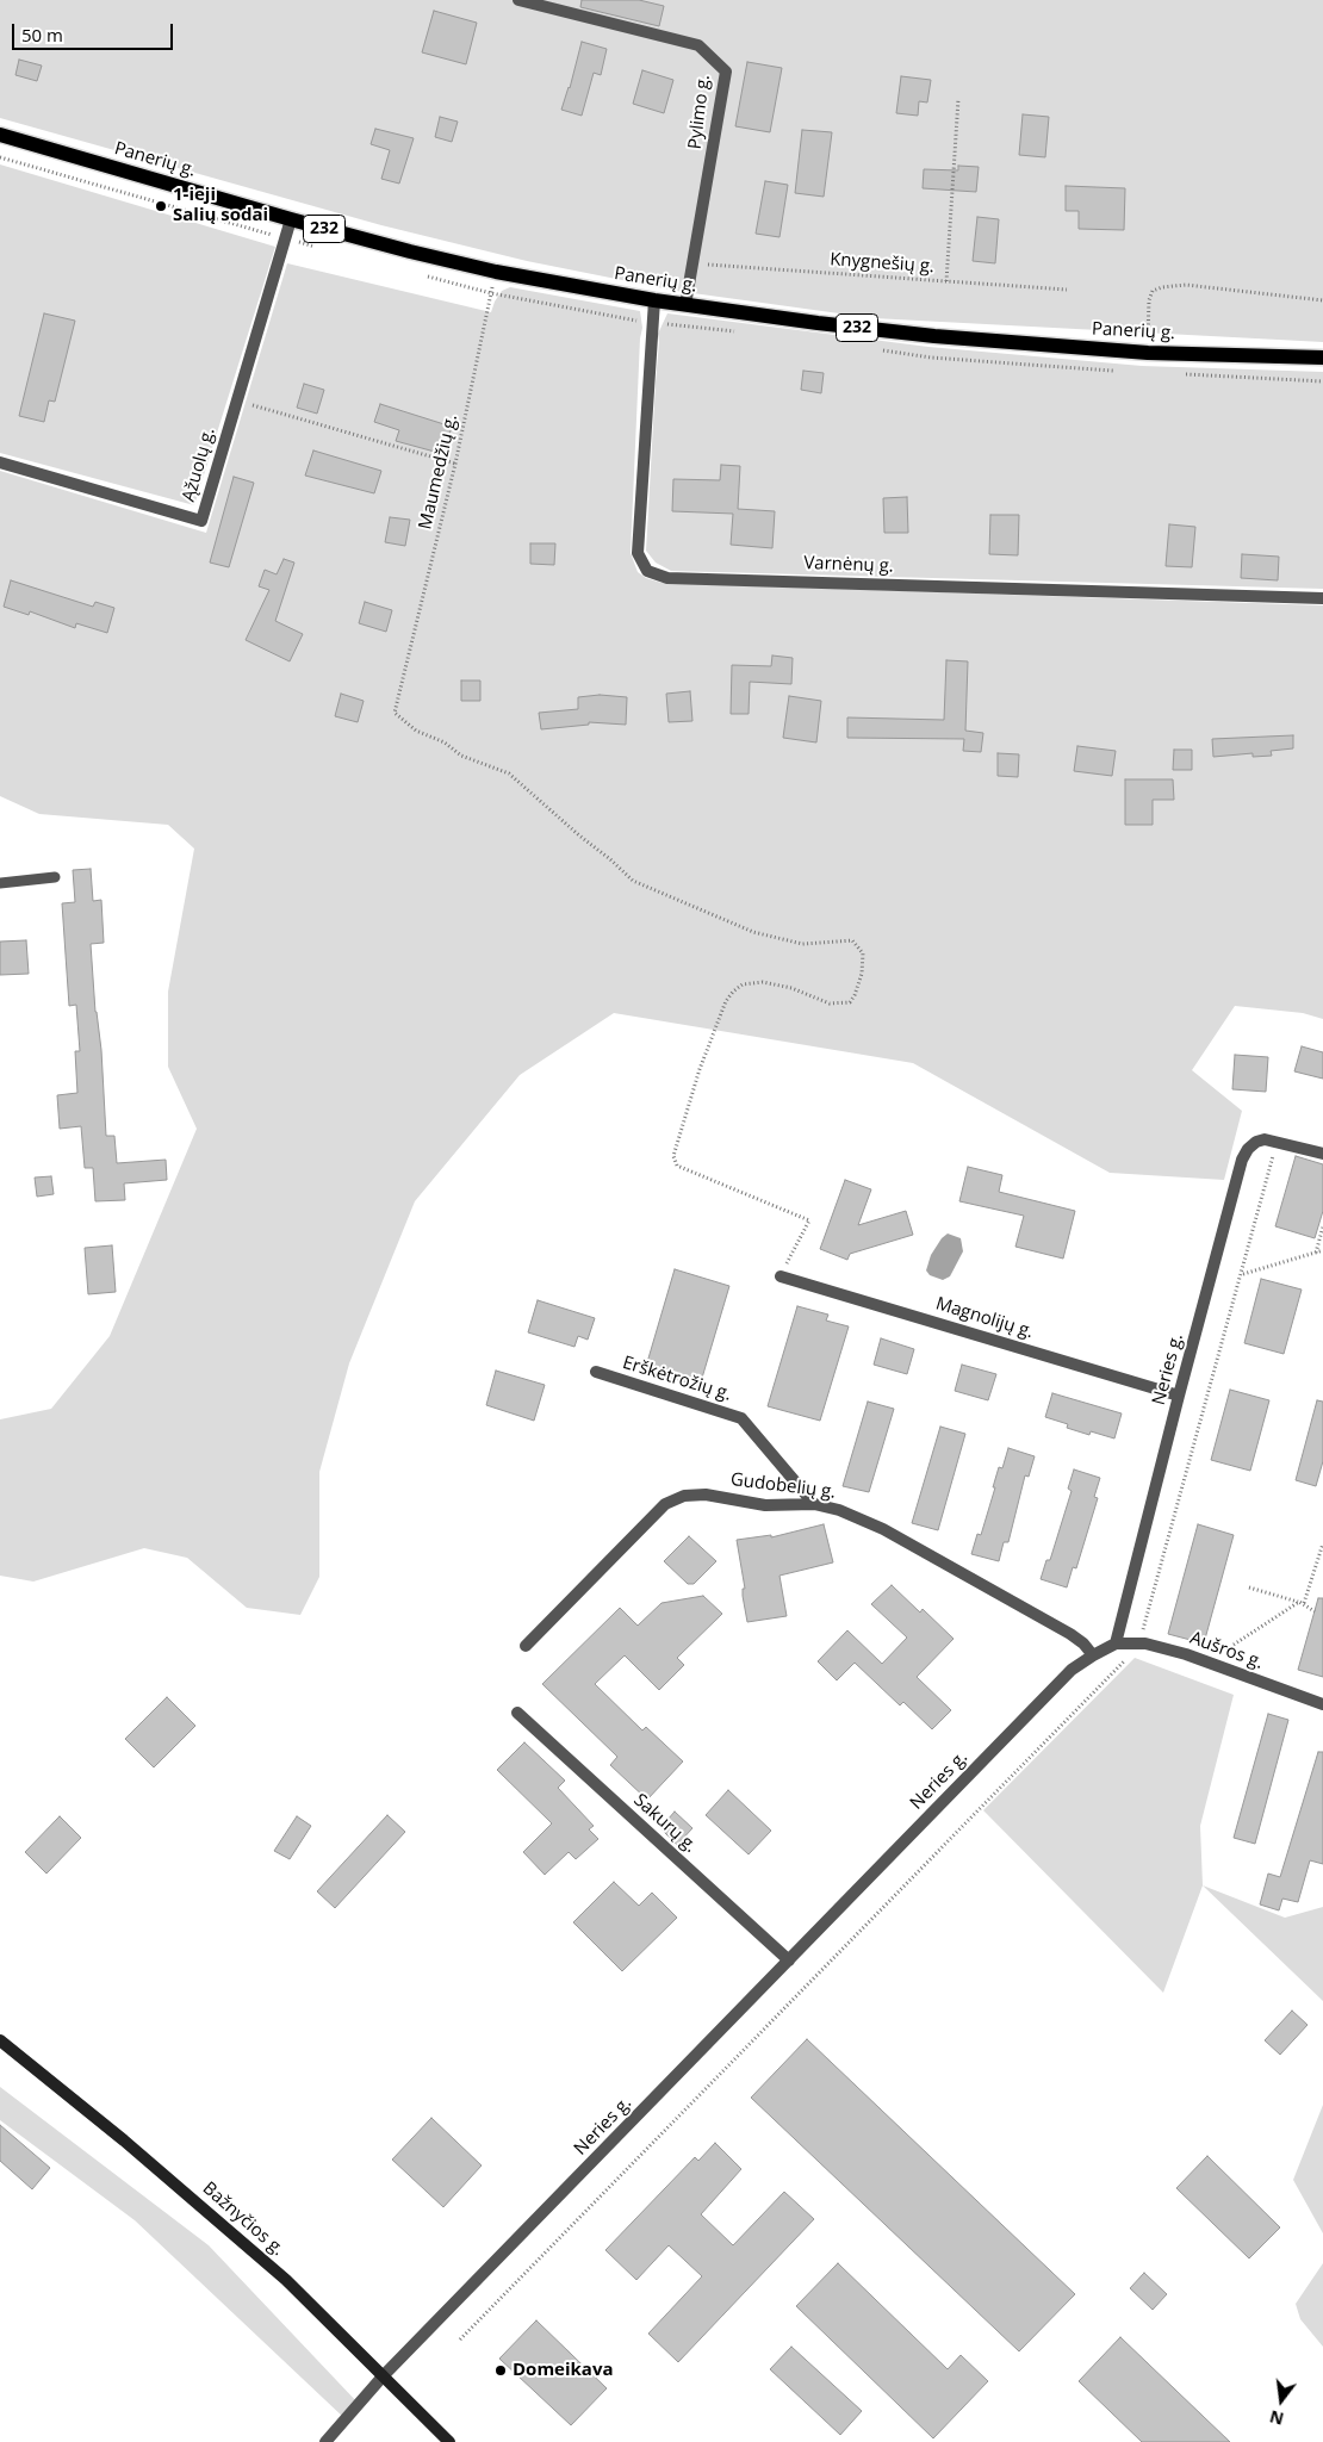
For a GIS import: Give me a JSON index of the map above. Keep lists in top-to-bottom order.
{
  "streets": {
    "main road": ["Panerių g.", "232", "Bažnyčios g."],
    "street": [
      "Pylimo g.",
      "Ąžuolų g.",
      "Varnėnų g.",
      "Magnolijų g.",
      "Neries g.",
      "Erškėtrožių g.",
      "Gudobelių g.",
      "Aušros g.",
      "Sakurų g."
    ],
    "path": ["Knygnešių g.", "Maumedžių g."]
  },
  "crossings": [
    ["Pylimo g.", "Panerių g."],
    ["Pylimo g.", "Knygnešių g."],
    ["Panerių g.", "Ąžuolų g."],
    ["Panerių g.", "Maumedžių g."],
    ["Panerių g.", "Varnėnų g."],
    ["Maumedžių g.", "Magnolijų g."],
    ["Magnolijų g.", "Neries g."],
    ["Neries g.", "Gudobelių g."],
    ["Neries g.", "Aušros g."],
    ["Neries g.", "Sakurų g."],
    ["Neries g.", "Bažnyčios g."],
    ["Erškėtrožių g.", "Gudobelių g."]
  ],
  "places": ["1-ieji Salių sodai", "Domeikava"],
  "scale_bar": "50 m",
  "north": "bottom"
}
